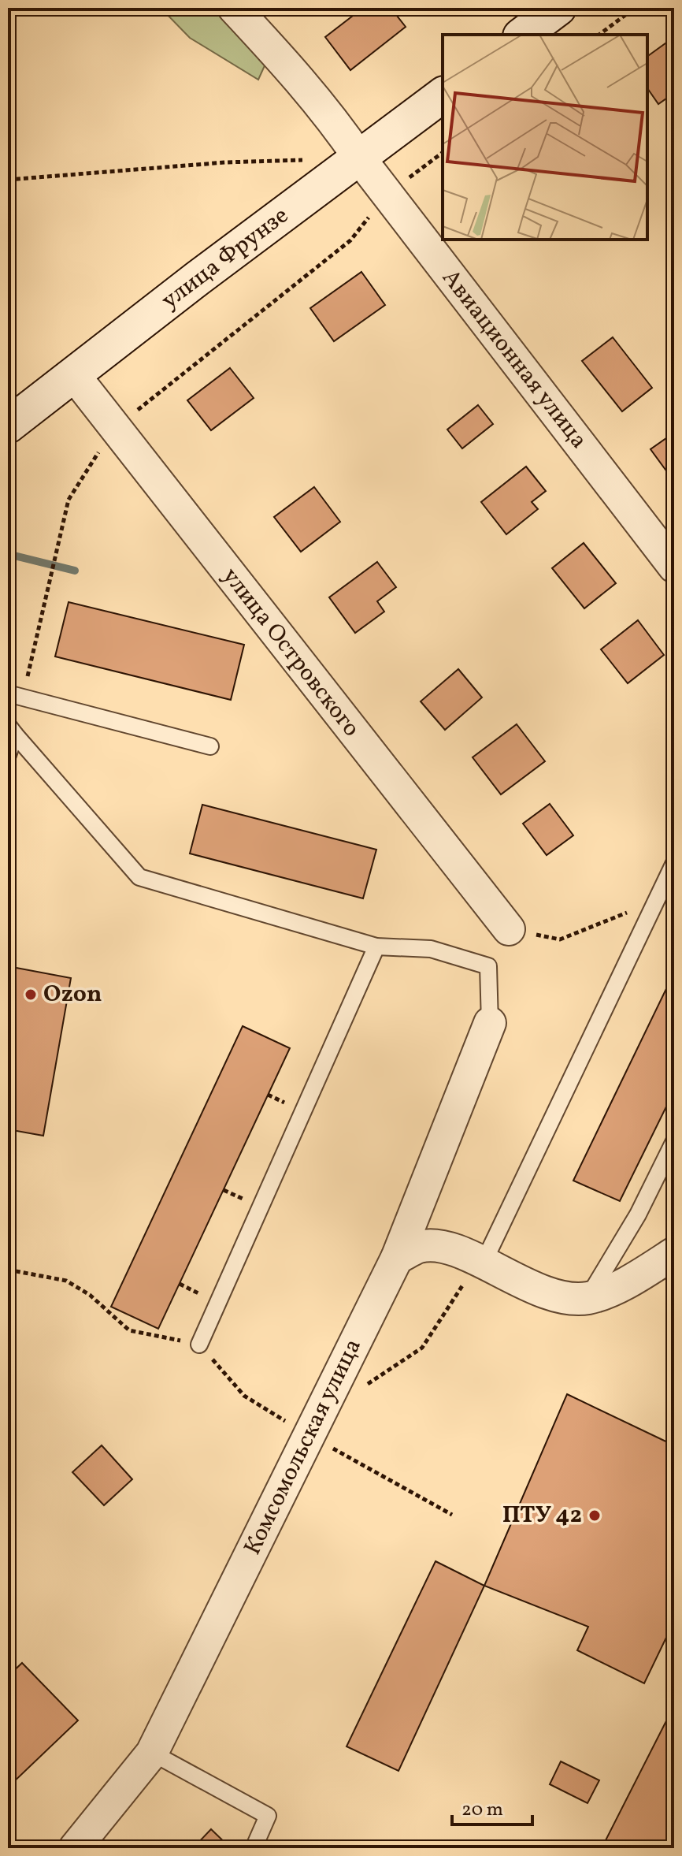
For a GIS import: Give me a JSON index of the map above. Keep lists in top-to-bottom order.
{
  "streets": {
    "main road": ["улица Фрунзе"],
    "street": ["Авиационная улица", "улица Островского", "Комсомольская улица"]
  },
  "crossings": [
    ["улица Фрунзе", "Авиационная улица"],
    ["улица Фрунзе", "улица Островского"]
  ],
  "places": ["Ozon", "ПТУ 42"],
  "scale_bar": "20 m"
}
